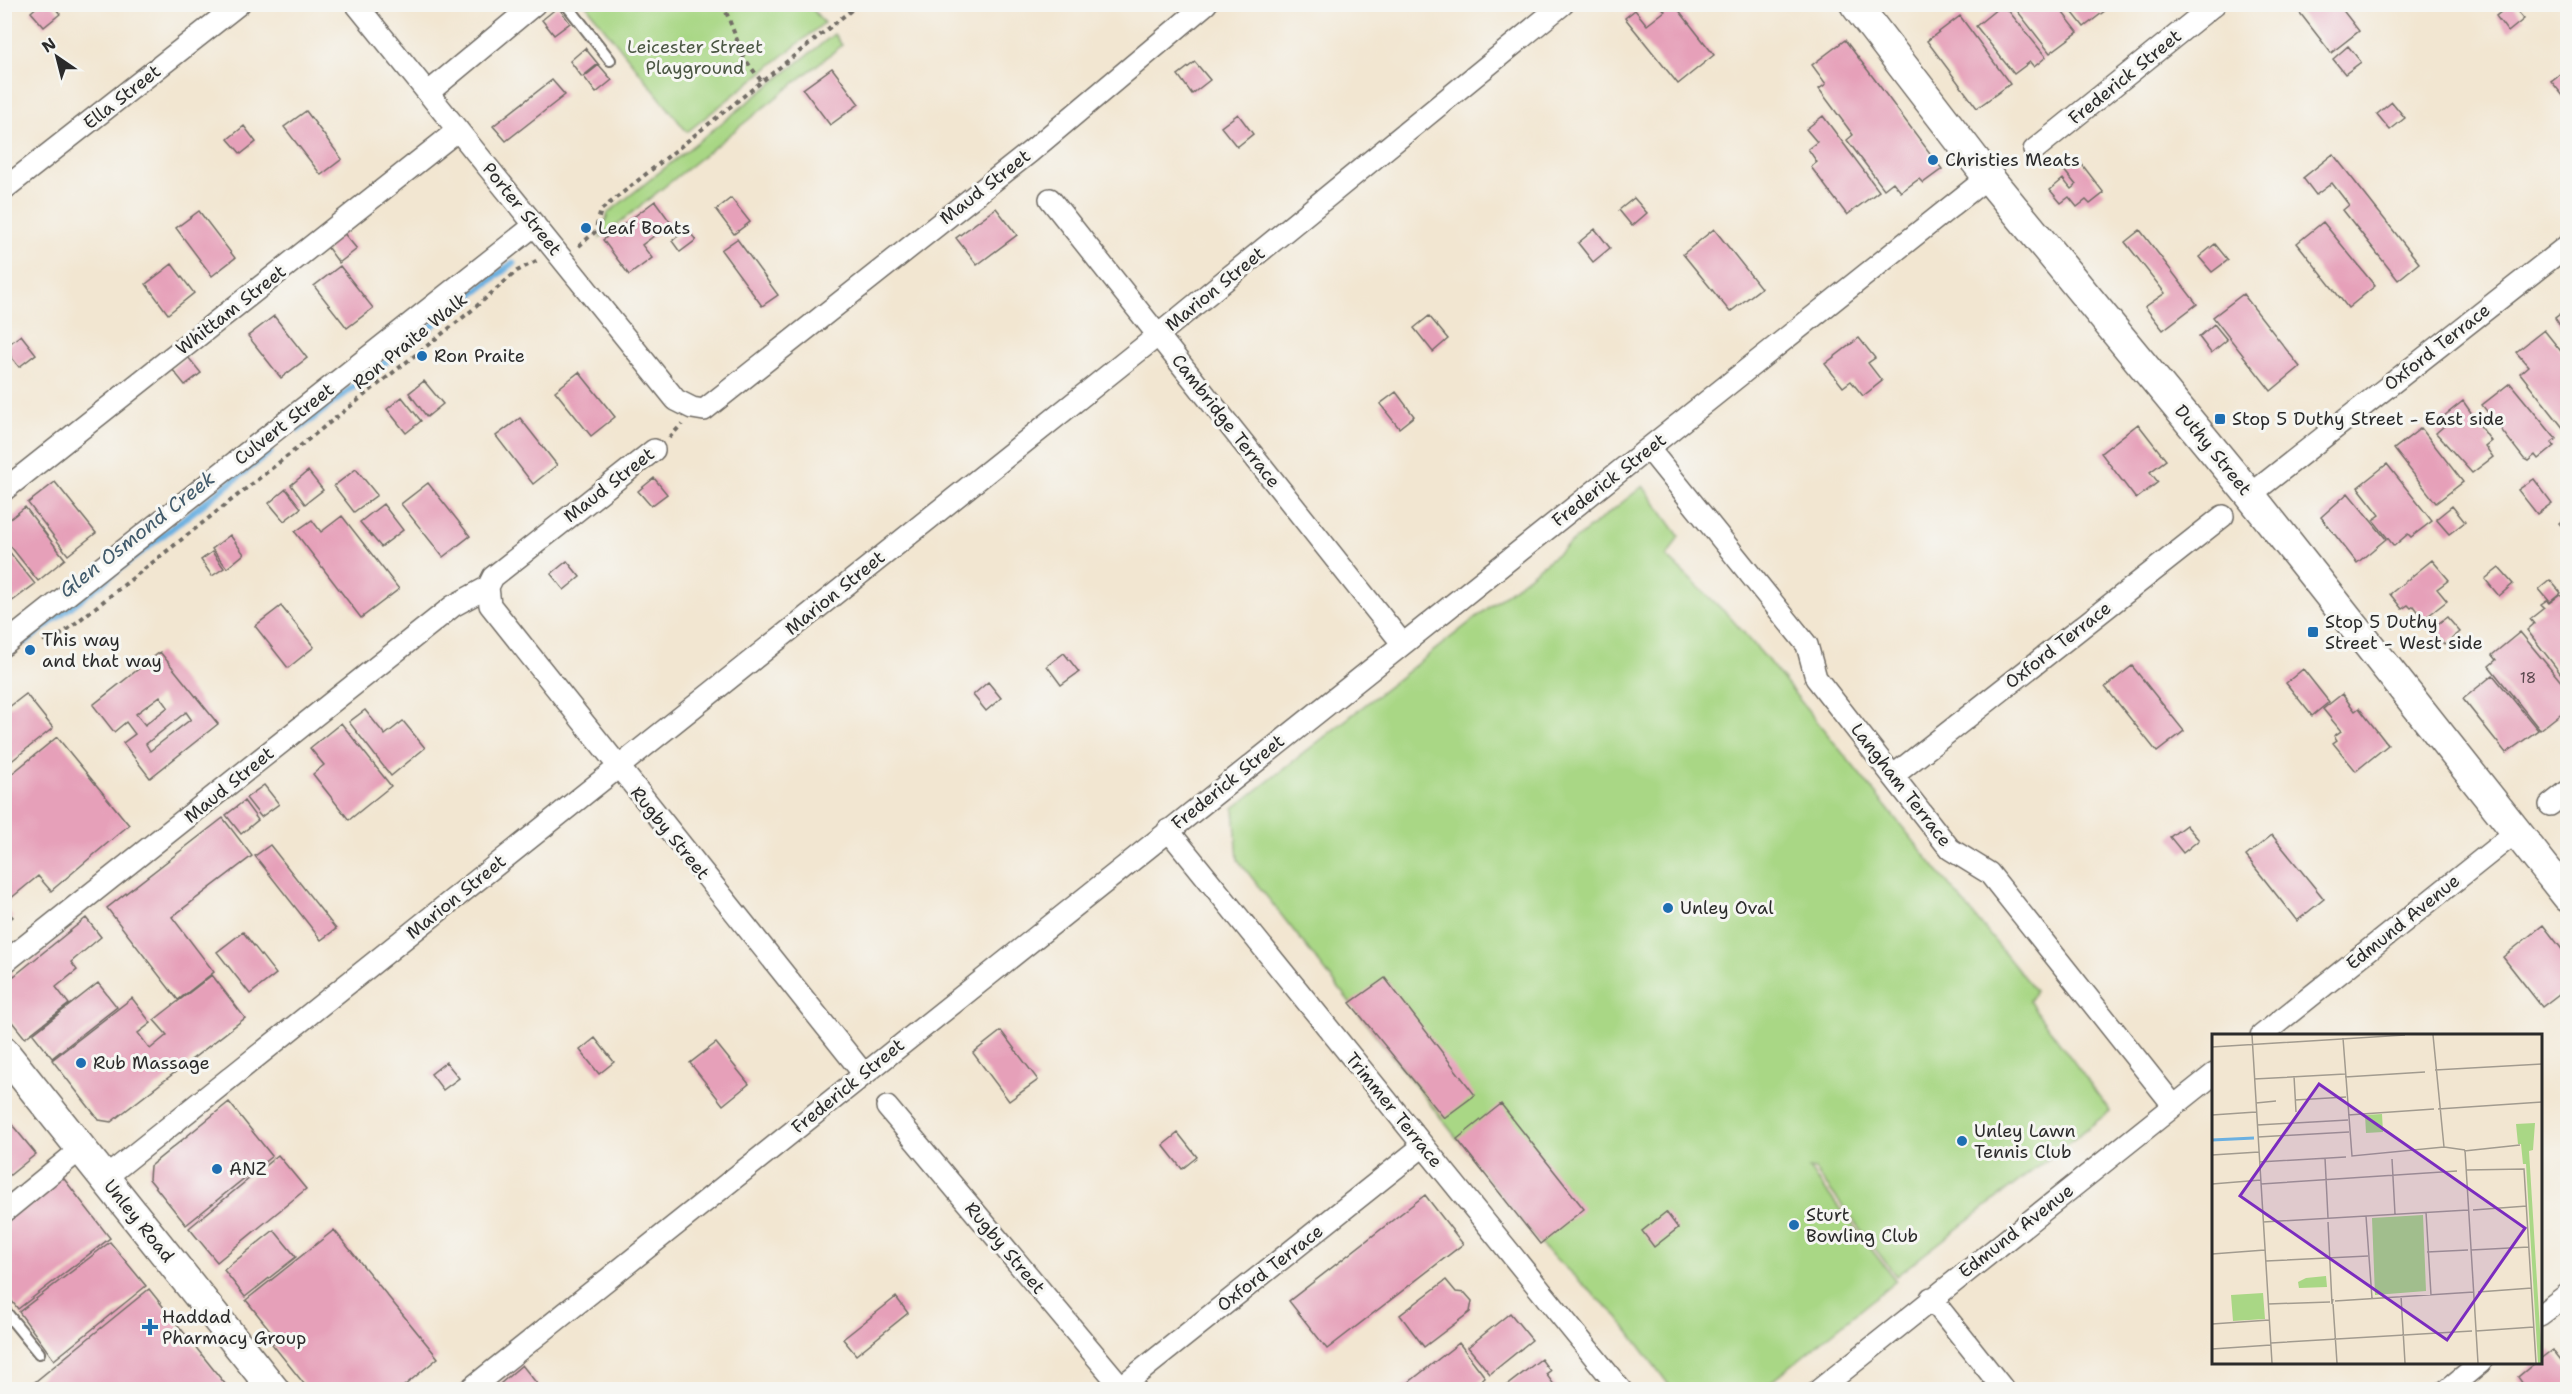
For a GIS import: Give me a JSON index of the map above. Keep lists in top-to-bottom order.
{
  "streets": {
    "street": [
      "Frederick Street",
      "Ella Street",
      "Maud Street",
      "Porter Street",
      "Marion Street",
      "Whittam Street",
      "Oxford Terrace",
      "Cambridge Terrace",
      "Culvert Street",
      "Duthy Street",
      "Langham Terrace",
      "Rugby Street",
      "Edmund Avenue",
      "Trimmer Terrace",
      "Unley Road"
    ],
    "path": ["Ron Praite Walk"]
  },
  "crossings": [
    ["Frederick Street", "Cambridge Terrace"],
    ["Frederick Street", "Duthy Street"],
    ["Frederick Street", "Langham Terrace"],
    ["Frederick Street", "Rugby Street"],
    ["Frederick Street", "Trimmer Terrace"],
    ["Maud Street", "Porter Street"],
    ["Maud Street", "Rugby Street"],
    ["Porter Street", "Whittam Street"],
    ["Porter Street", "Culvert Street"],
    ["Marion Street", "Cambridge Terrace"],
    ["Marion Street", "Rugby Street"],
    ["Marion Street", "Unley Road"],
    ["Oxford Terrace", "Duthy Street"],
    ["Oxford Terrace", "Langham Terrace"],
    ["Oxford Terrace", "Rugby Street"],
    ["Oxford Terrace", "Trimmer Terrace"],
    ["Duthy Street", "Edmund Avenue"],
    ["Langham Terrace", "Edmund Avenue"]
  ],
  "water": ["Glen Osmond Creek"],
  "parks": ["Leicester Street Playground"],
  "places": {
    "other": [
      "Christies Meats",
      "Leaf Boats",
      "Ron Praite",
      "This way and that way",
      "Unley Oval",
      "Rub Massage",
      "Unley Lawn Tennis Club",
      "ANZ",
      "Sturt Bowling Club"
    ],
    "transit": ["Stop 5 Duthy Street - East side", "Stop 5 Duthy Street - West side"],
    "health": ["Haddad Pharmacy Group"]
  },
  "house_numbers": ["18"],
  "north": "top left"
}
